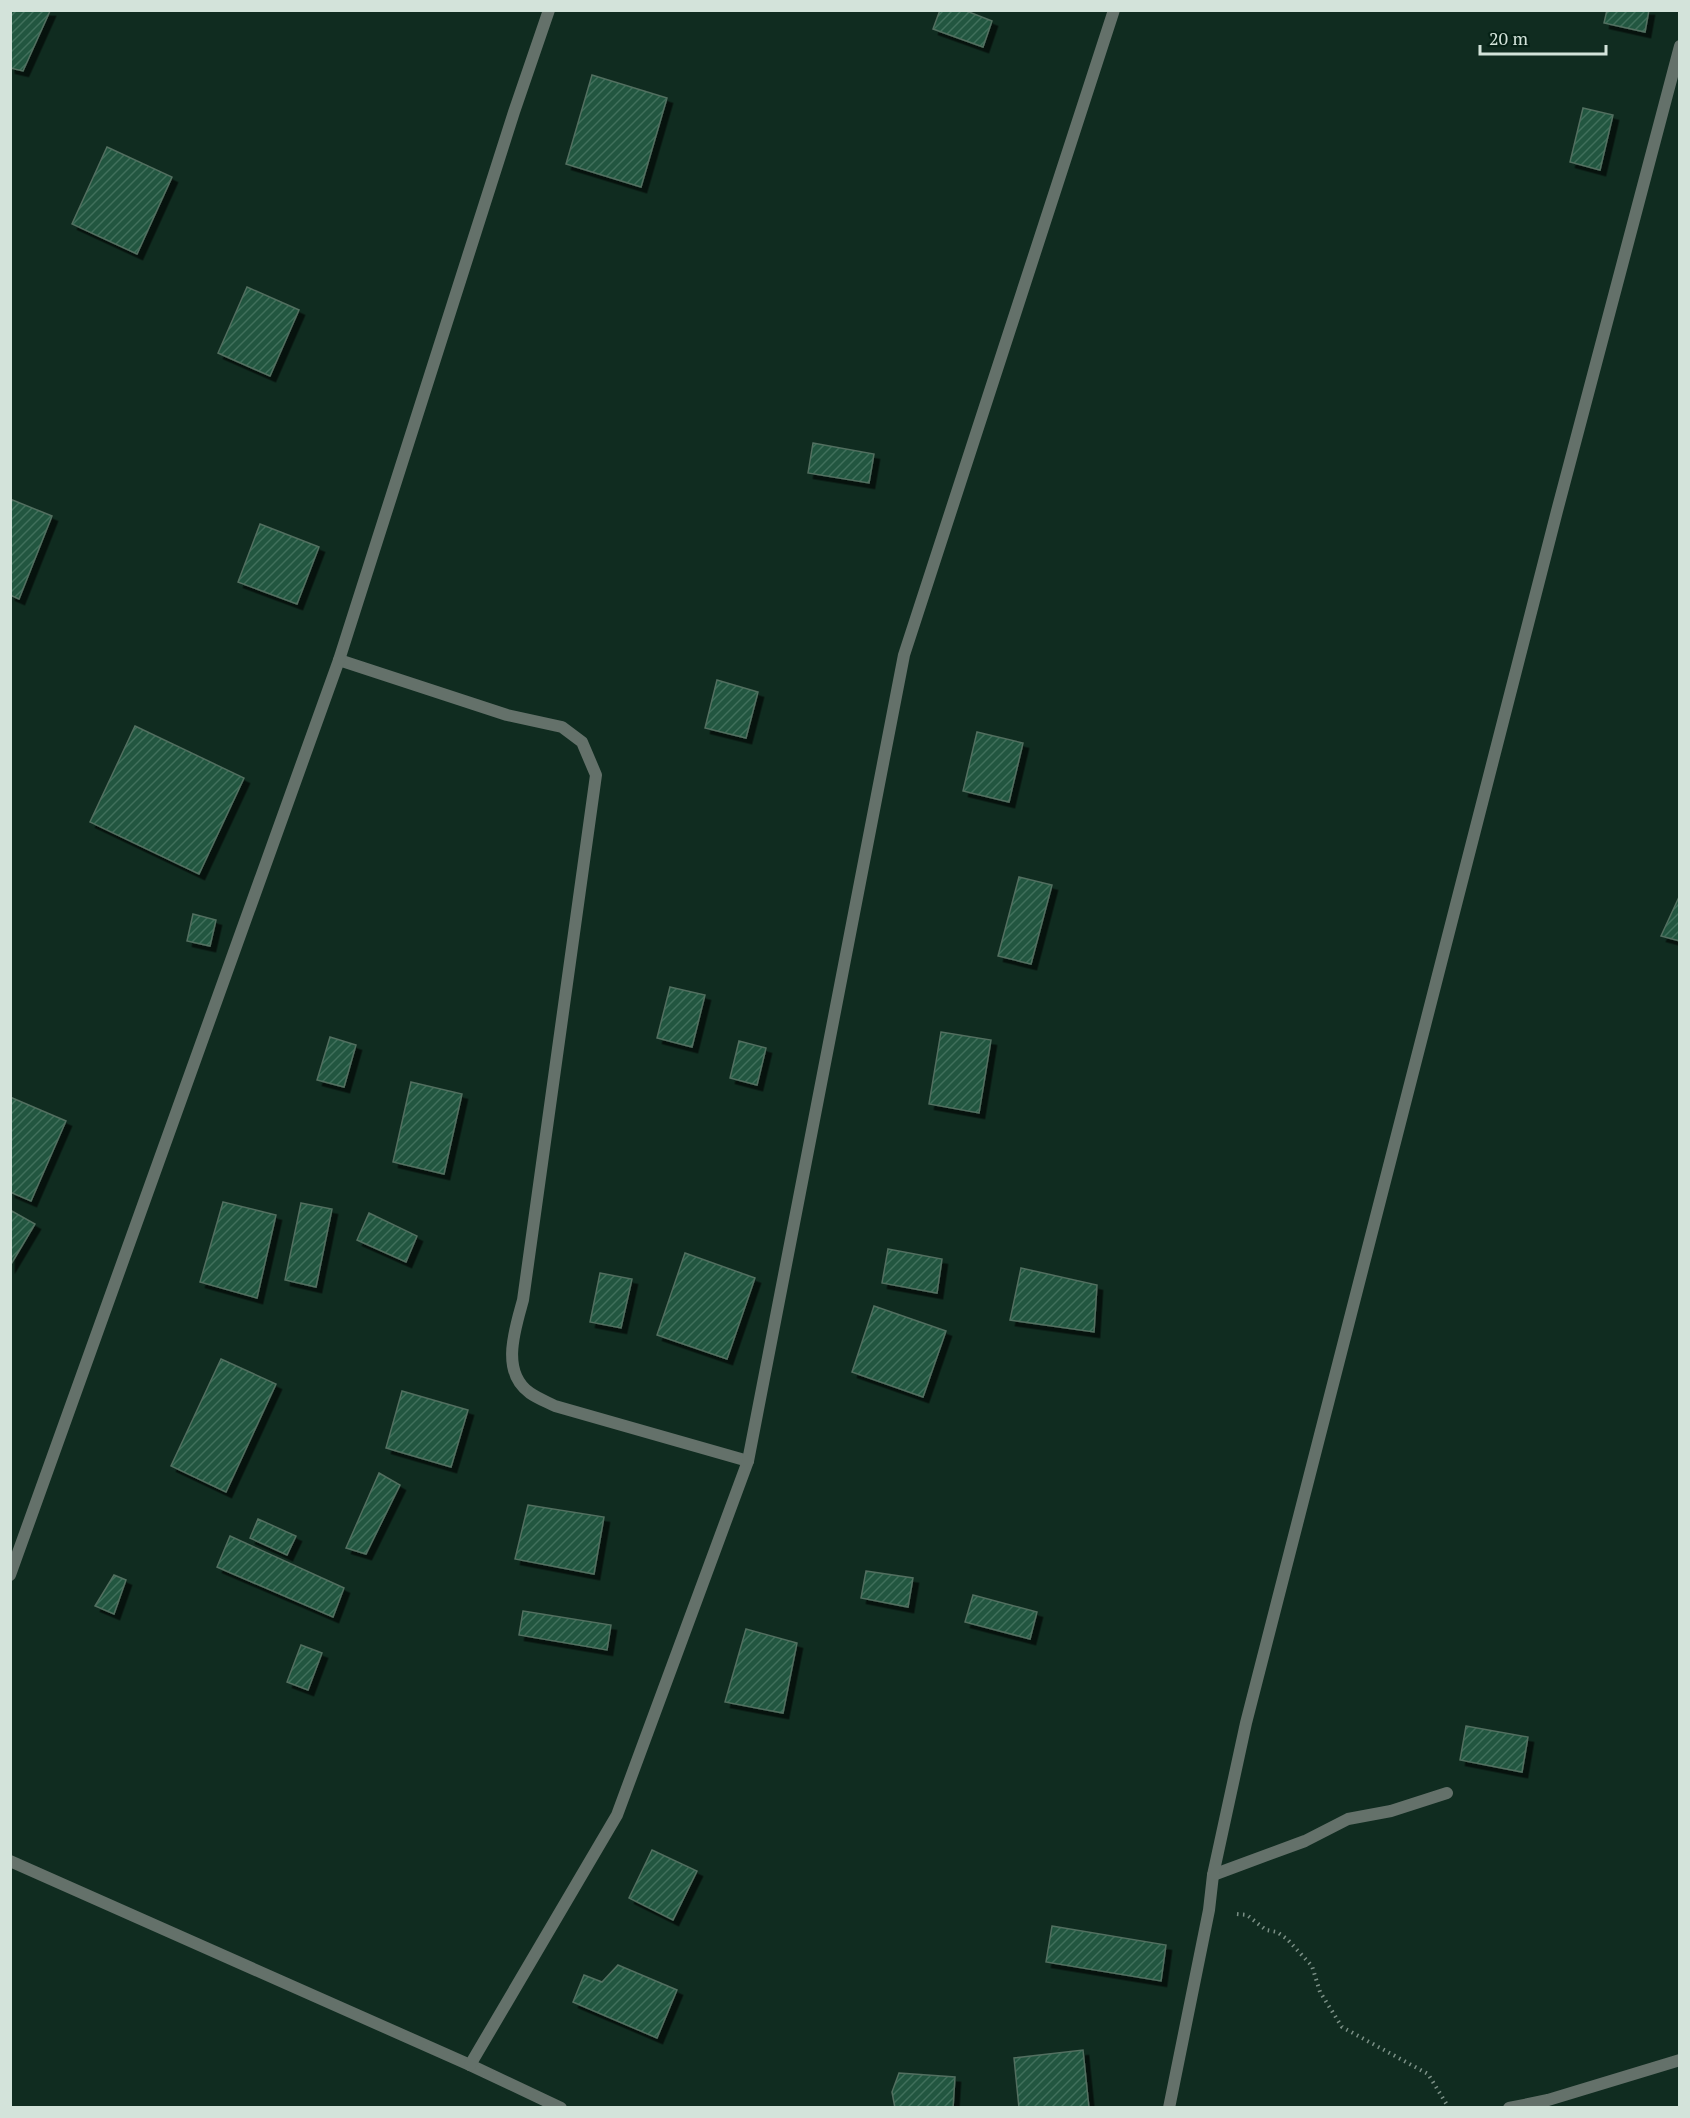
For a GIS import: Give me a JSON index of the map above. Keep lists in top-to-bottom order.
{
  "scale_bar": "20 m"
}
